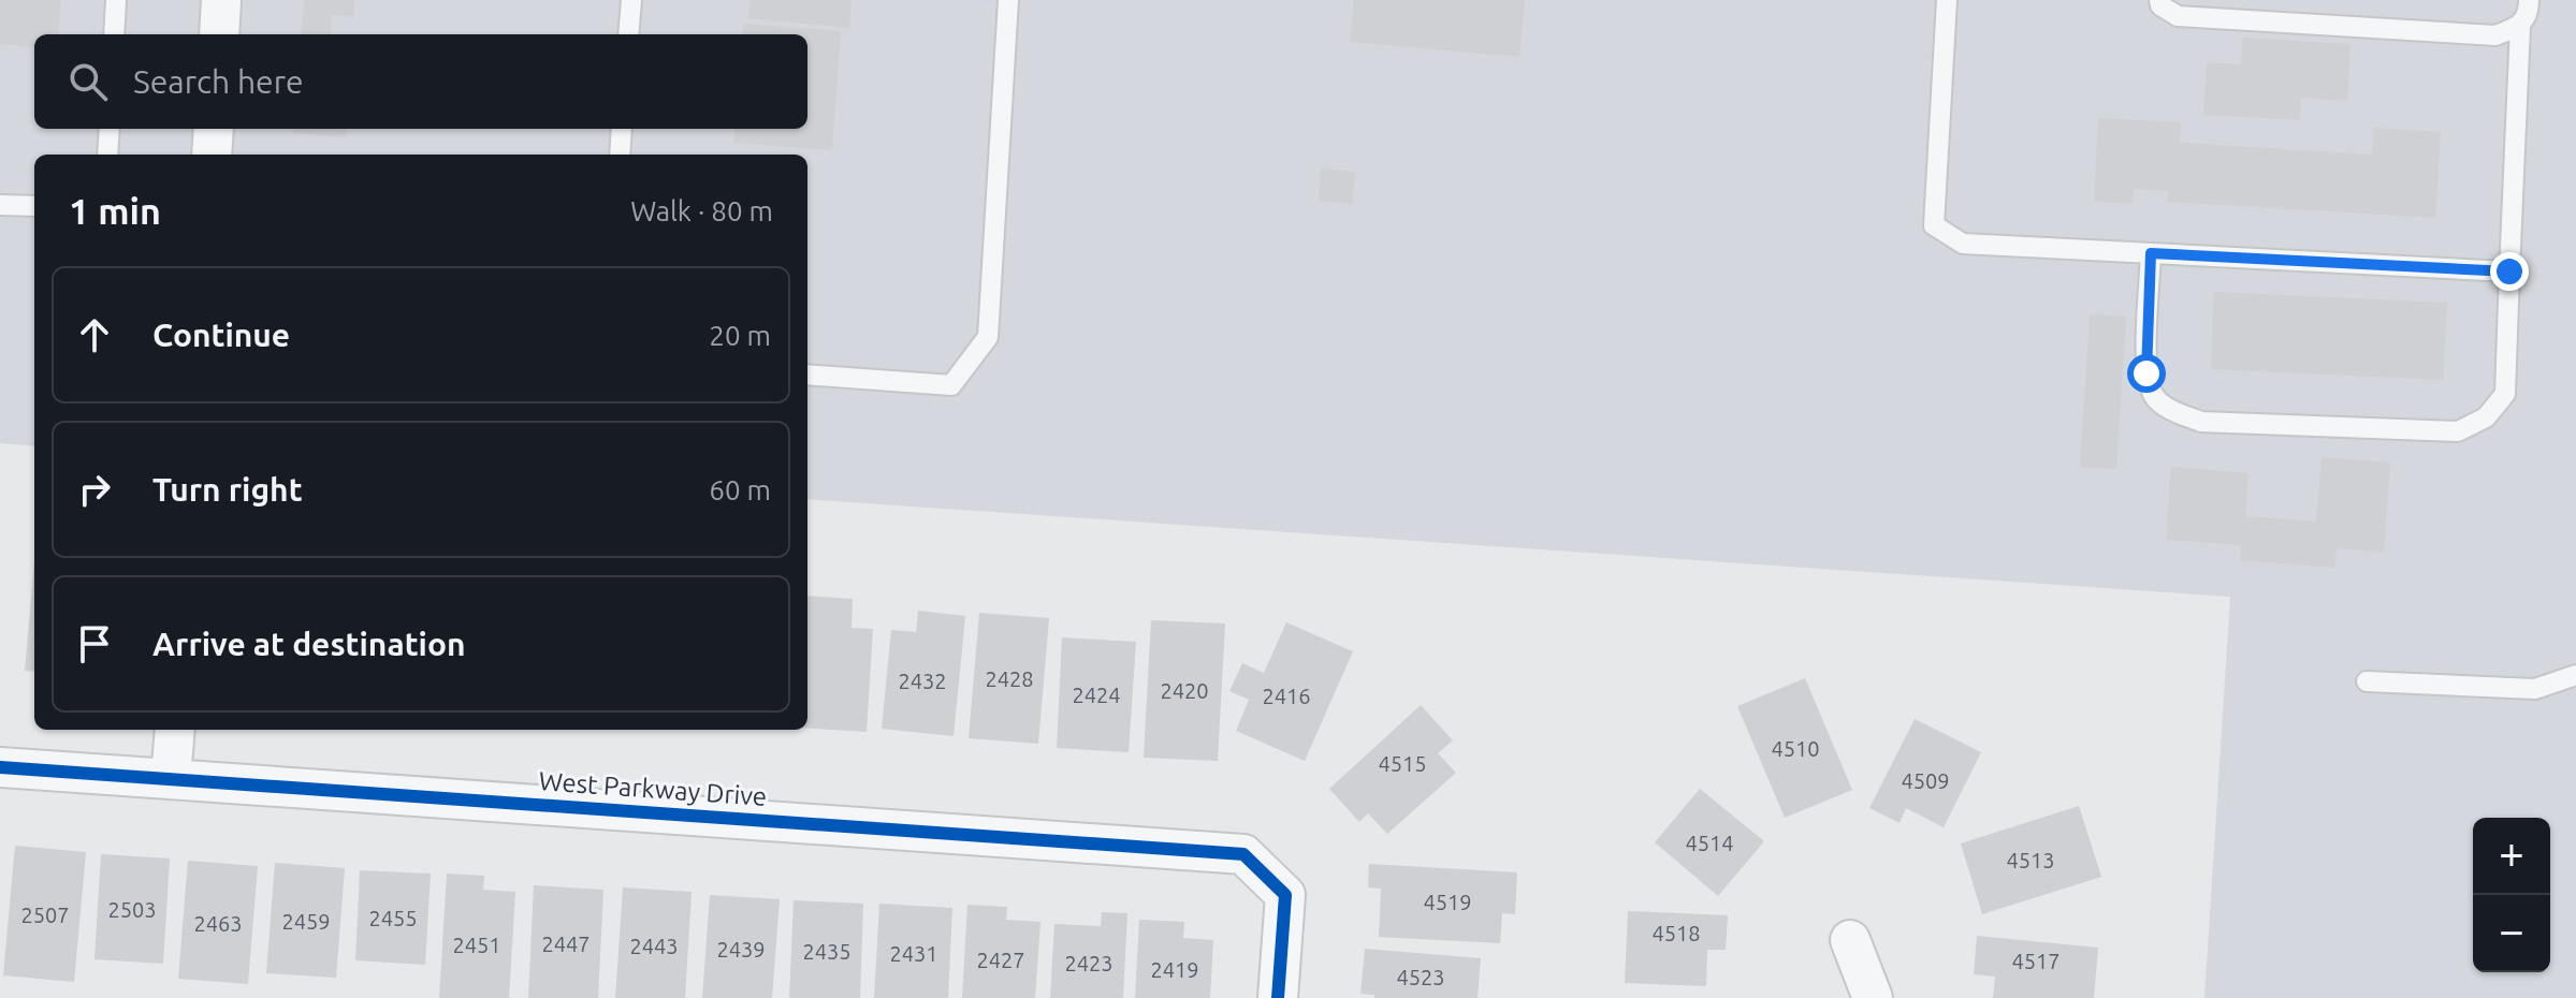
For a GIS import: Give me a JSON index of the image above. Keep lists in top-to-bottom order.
{
  "streets": {
    "street": ["West Parkway Drive"]
  },
  "house_numbers": [
    "2428",
    "2432",
    "2420",
    "2424",
    "2416",
    "4510",
    "4515",
    "4509",
    "4514",
    "4513",
    "4519",
    "2503",
    "2507",
    "2455",
    "2459",
    "2463",
    "4518",
    "2447",
    "2451",
    "2443",
    "2439",
    "2435",
    "2431",
    "2427",
    "4517",
    "2423",
    "2419",
    "4523"
  ],
  "page": {
    "search": "Search here",
    "heading": ["1 min", "Walk · 80 m"],
    "list": [
      ["Continue", "20 m"],
      ["Turn right", "60 m"],
      "Arrive at destination"
    ],
    "map_buttons": ["+", "−"]
  }
}
